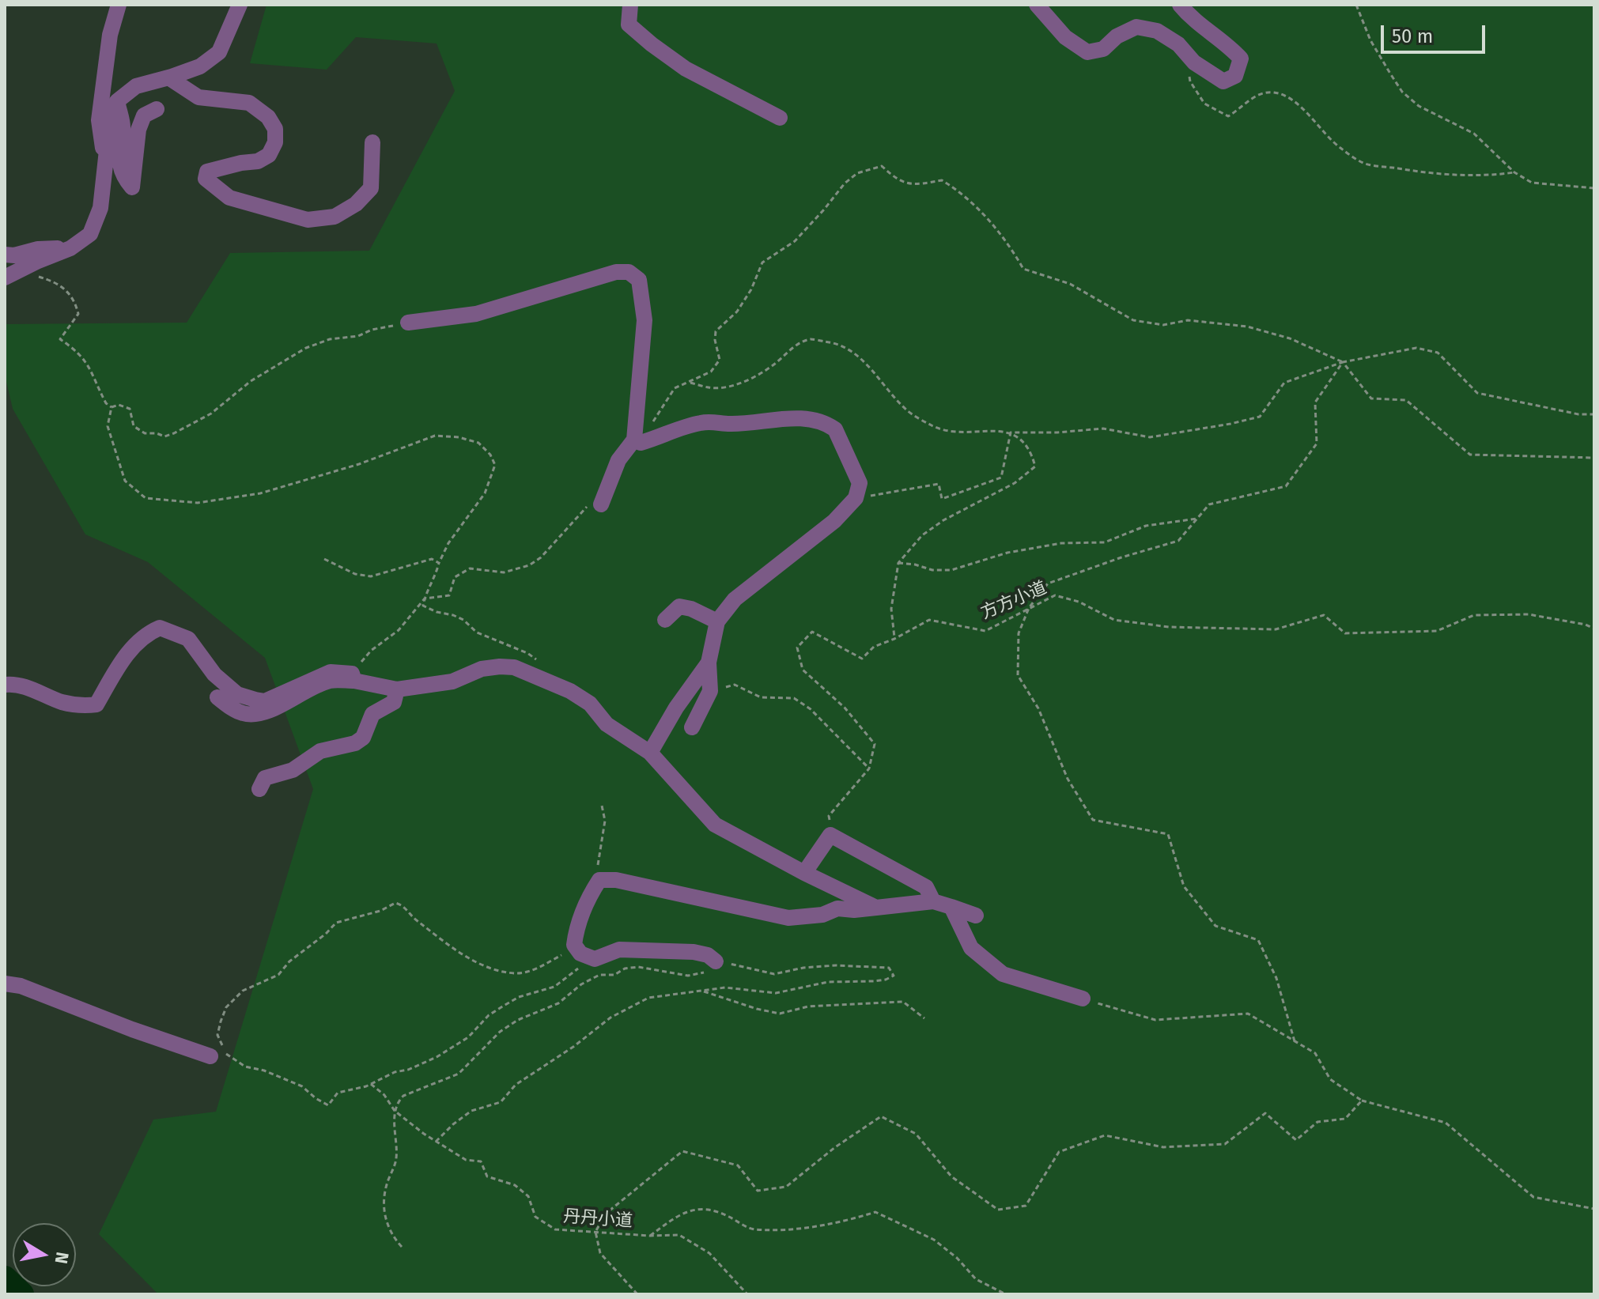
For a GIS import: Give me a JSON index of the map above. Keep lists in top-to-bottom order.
{
  "streets": {
    "path": ["方方小道", "丹丹小道"]
  },
  "scale_bar": "50 m",
  "north": "right"
}
